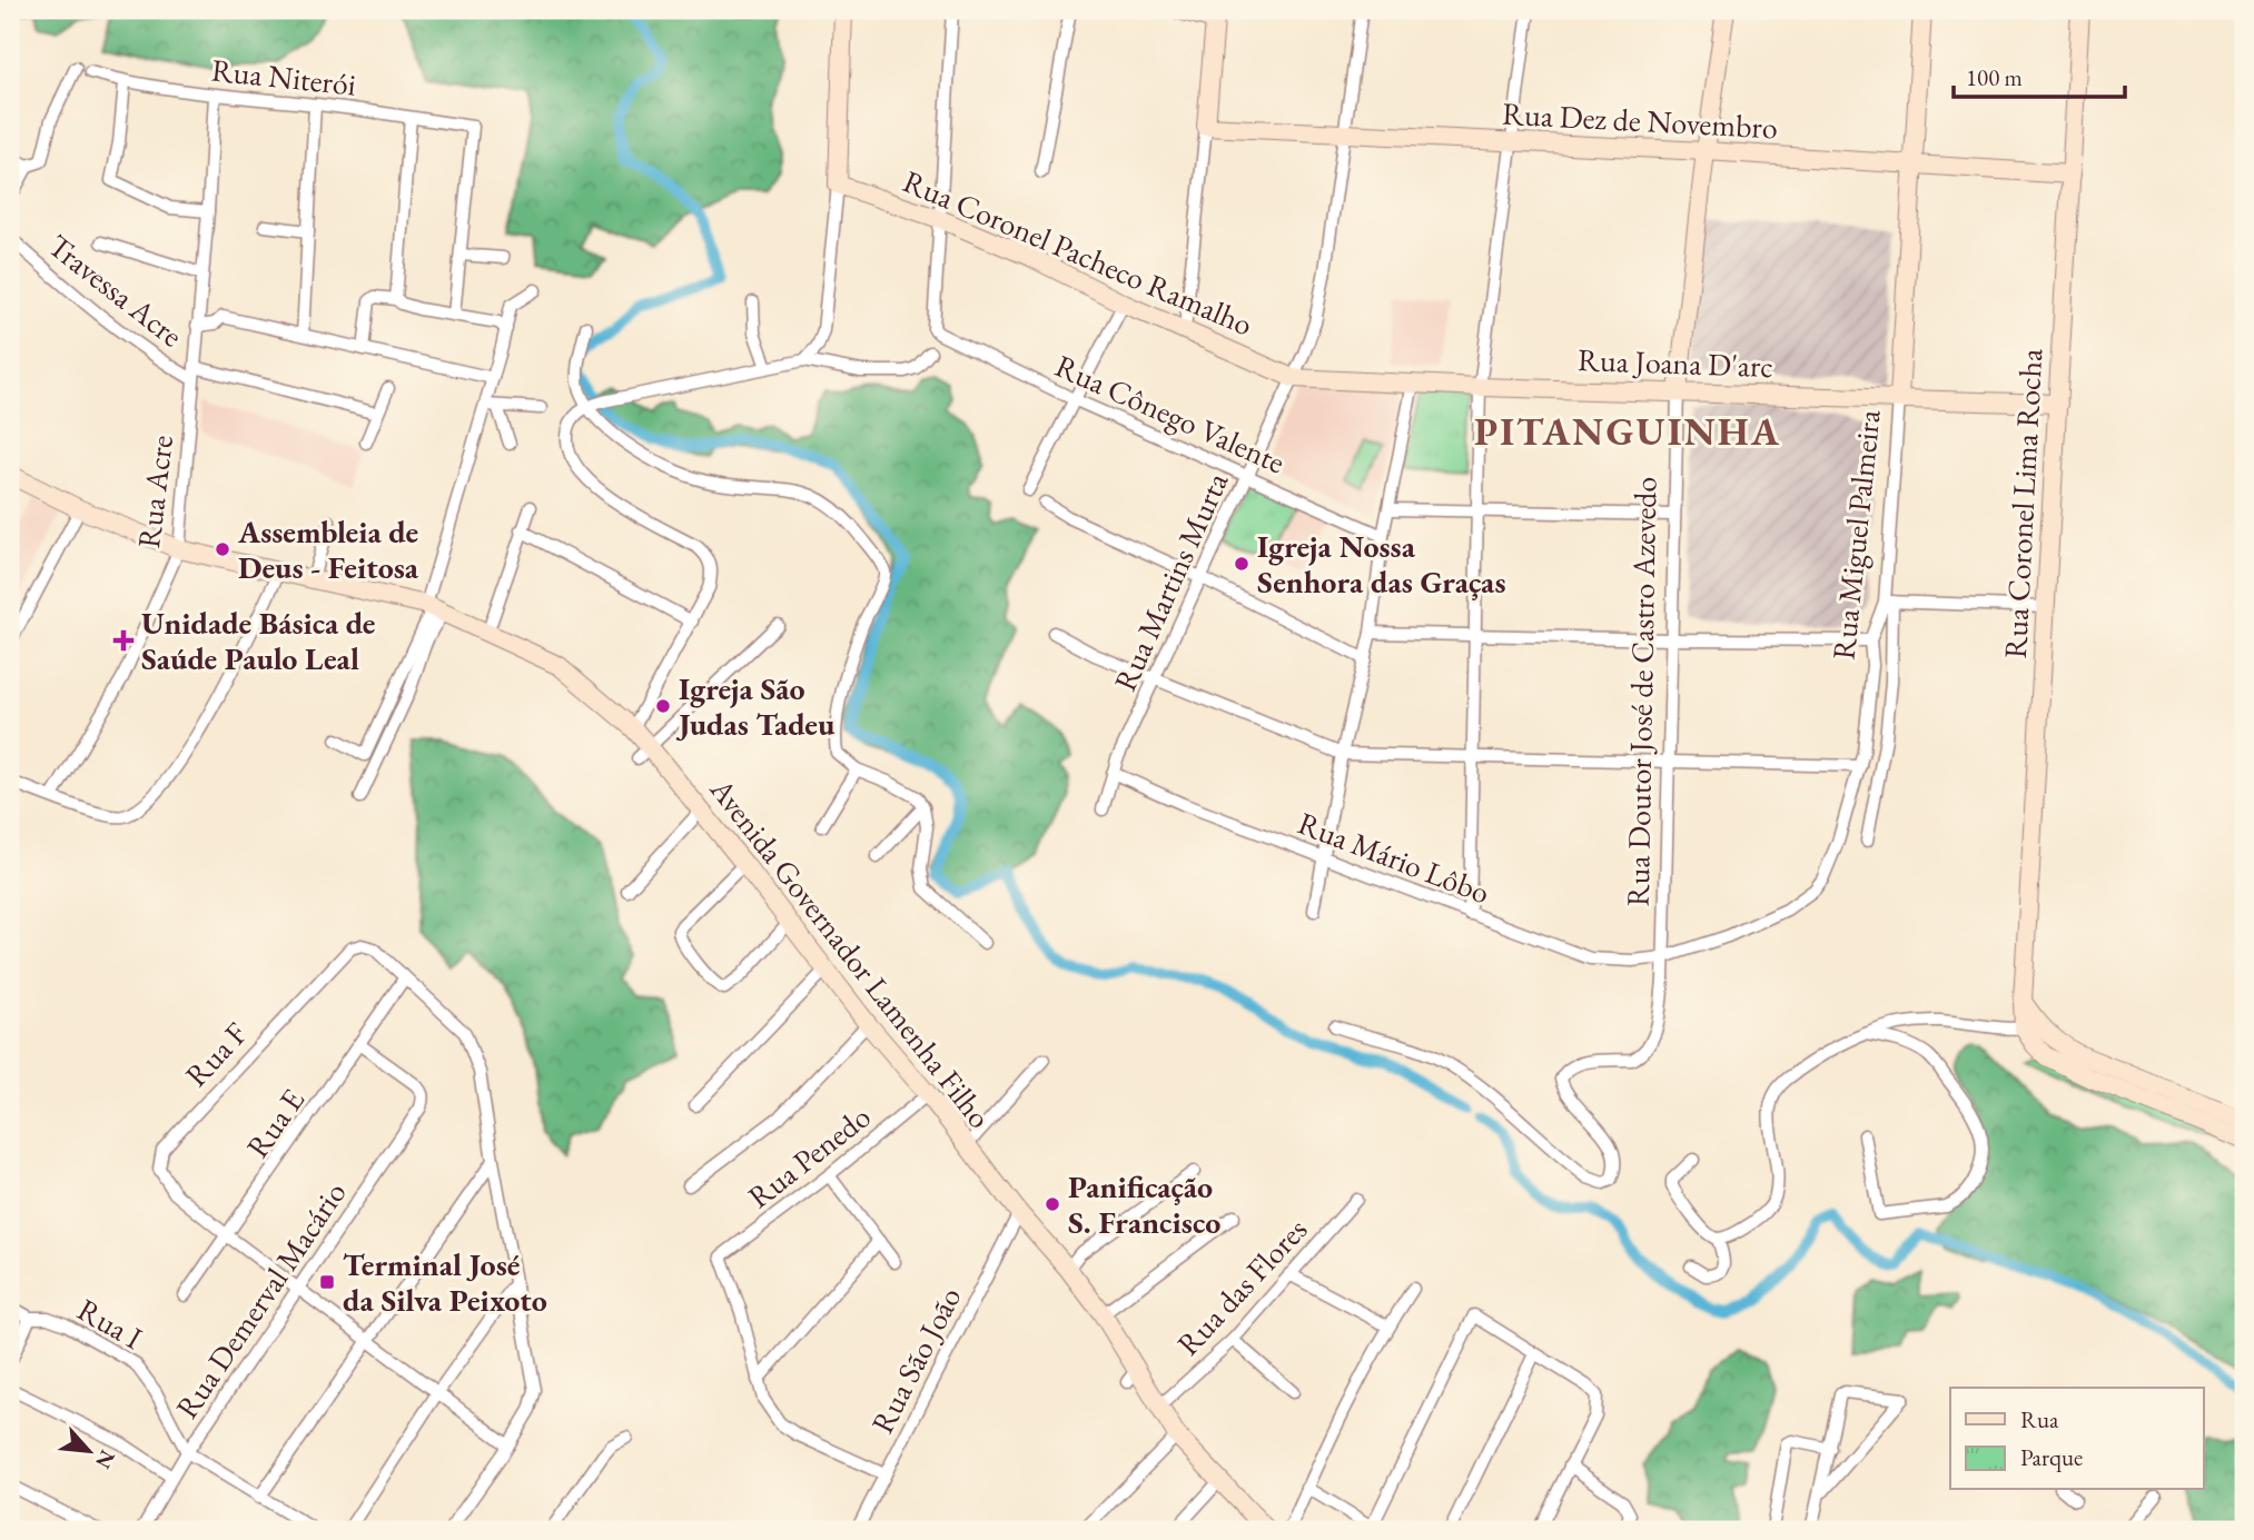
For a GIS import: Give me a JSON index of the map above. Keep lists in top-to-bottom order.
{
  "streets": {
    "street": [
      "Rua Niterói",
      "Rua Dez de Novembro",
      "Rua Coronel Pacheco Ramalho",
      "Travessa Acre",
      "Rua Joana D'arc",
      "Rua Cônego Valente",
      "Rua Acre",
      "Rua Coronel Lima Rocha",
      "Rua Miguel Palmeira",
      "Rua Martins Murta",
      "Rua Doutor José de Castro Azevedo",
      "Rua Mário Lôbo",
      "Avenida Governador Lamenha Filho",
      "Rua F",
      "Rua E",
      "Rua Penedo",
      "Rua das Flores",
      "Rua Demerval Macário",
      "Rua I",
      "Rua São João"
    ]
  },
  "crossings": [
    ["Rua Niterói", "Rua Acre"],
    ["Rua Dez de Novembro", "Rua Coronel Lima Rocha"],
    ["Rua Dez de Novembro", "Rua Miguel Palmeira"],
    ["Rua Dez de Novembro", "Rua Martins Murta"],
    ["Rua Dez de Novembro", "Rua Doutor José de Castro Azevedo"],
    ["Rua Coronel Pacheco Ramalho", "Rua Joana D'arc"],
    ["Rua Coronel Pacheco Ramalho", "Rua Cônego Valente"],
    ["Rua Coronel Pacheco Ramalho", "Rua Martins Murta"],
    ["Travessa Acre", "Rua Acre"],
    ["Rua Joana D'arc", "Rua Coronel Lima Rocha"],
    ["Rua Joana D'arc", "Rua Miguel Palmeira"],
    ["Rua Joana D'arc", "Rua Martins Murta"],
    ["Rua Joana D'arc", "Rua Doutor José de Castro Azevedo"],
    ["Rua Cônego Valente", "Rua Martins Murta"],
    ["Rua Acre", "Avenida Governador Lamenha Filho"],
    ["Rua Miguel Palmeira", "Rua Doutor José de Castro Azevedo"],
    ["Rua Miguel Palmeira", "Rua Mário Lôbo"],
    ["Rua Martins Murta", "Rua Mário Lôbo"],
    ["Rua Doutor José de Castro Azevedo", "Rua Mário Lôbo"],
    ["Avenida Governador Lamenha Filho", "Rua Penedo"],
    ["Avenida Governador Lamenha Filho", "Rua das Flores"],
    ["Avenida Governador Lamenha Filho", "Rua São João"],
    ["Rua F", "Rua E"],
    ["Rua E", "Rua Demerval Macário"],
    ["Rua Demerval Macário", "Rua I"]
  ],
  "districts": ["PITANGUINHA"],
  "places": {
    "other": [
      "Assembleia de Deus - Feitosa",
      "Igreja Nossa Senhora das Graças",
      "Igreja São Judas Tadeu",
      "Panificação S. Francisco"
    ],
    "health": ["Unidade Básica de Saúde Paulo Leal"],
    "transit": ["Terminal José da Silva Peixoto"]
  },
  "legend": ["Rua", "Parque"],
  "scale_bar": "100 m",
  "north": "bottom right"
}
